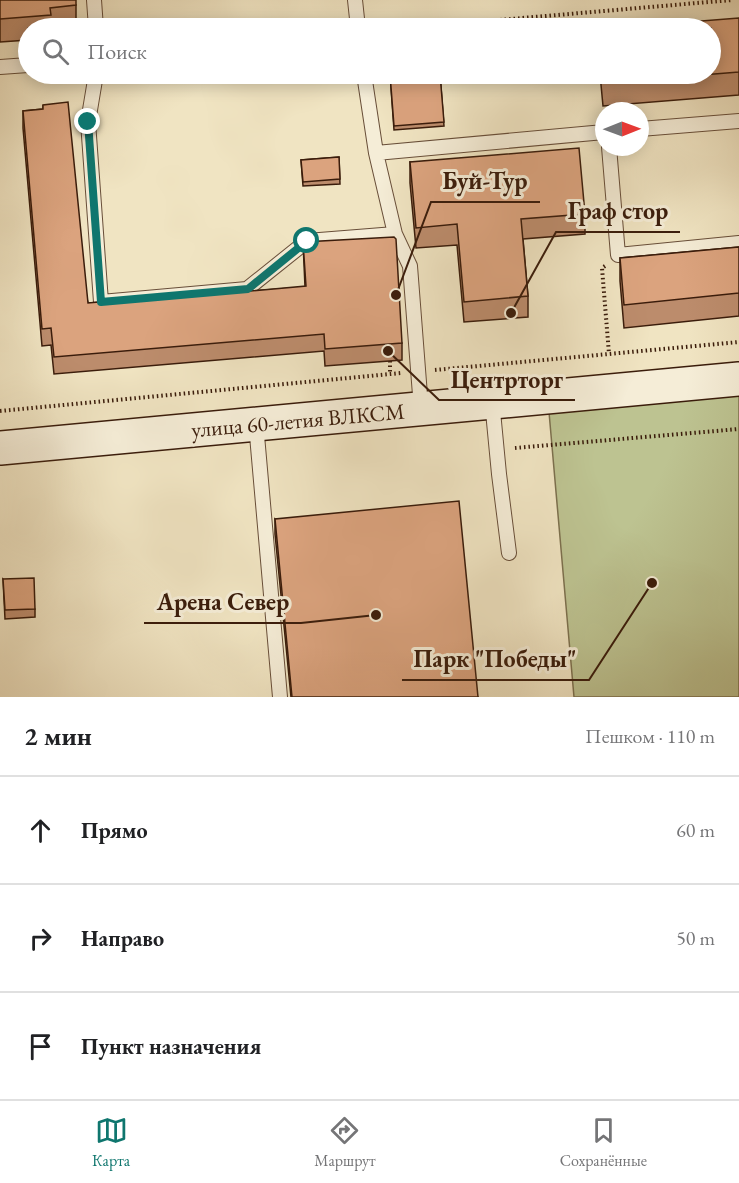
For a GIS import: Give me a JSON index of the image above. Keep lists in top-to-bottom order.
{
  "streets": {
    "street": ["улица 60-летия ВЛКСМ"]
  },
  "places": [
    "Буй-Тур",
    "Граф стор",
    "Центрторг",
    "Парк \"Победы\"",
    "Арена Север"
  ],
  "north": "right",
  "page": {
    "search": "Поиск",
    "heading": ["2 мин", "Пешком · 110 m"],
    "list": [
      ["Прямо", "60 m"],
      ["Направо", "50 m"],
      "Пункт назначения"
    ],
    "nav": ["Карта", "Маршрут", "Сохранённые"]
  }
}
